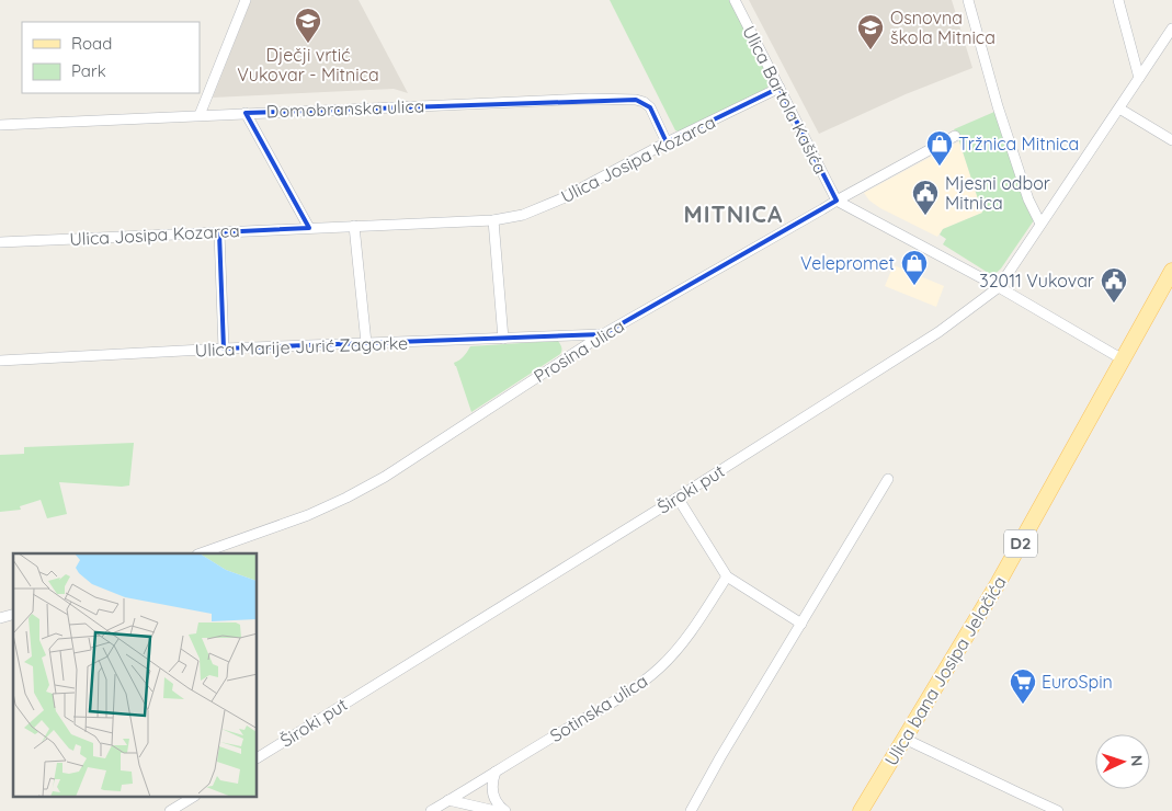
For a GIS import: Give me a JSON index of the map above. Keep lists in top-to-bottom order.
{
  "streets": {
    "main road": ["D2", "Ulica bana Josipa Jelačića"],
    "street": [
      "Ulica Bartola Kašića",
      "Domobranska ulica",
      "Ulica Josipa Kozarca",
      "Ulica Marije Jurić Zagorke",
      "Prosina ulica",
      "Široki put",
      "Sotinska ulica"
    ]
  },
  "crossings": [
    ["Ulica Bartola Kašića", "Ulica Josipa Kozarca"],
    ["Ulica Bartola Kašića", "Prosina ulica"],
    ["Domobranska ulica", "Ulica Josipa Kozarca"],
    ["Ulica Marije Jurić Zagorke", "Prosina ulica"]
  ],
  "districts": ["MITNICA"],
  "places": {
    "school or university": ["Dječji vrtić Vukovar - Mitnica", "Osnovna škola Mitnica"],
    "shop": ["Tržnica Mitnica", "Velepromet"],
    "public building": ["Mjesni odbor Mitnica", "32011 Vukovar"],
    "supermarket": ["EuroSpin"]
  },
  "legend": ["Road", "Park"],
  "north": "right"
}
